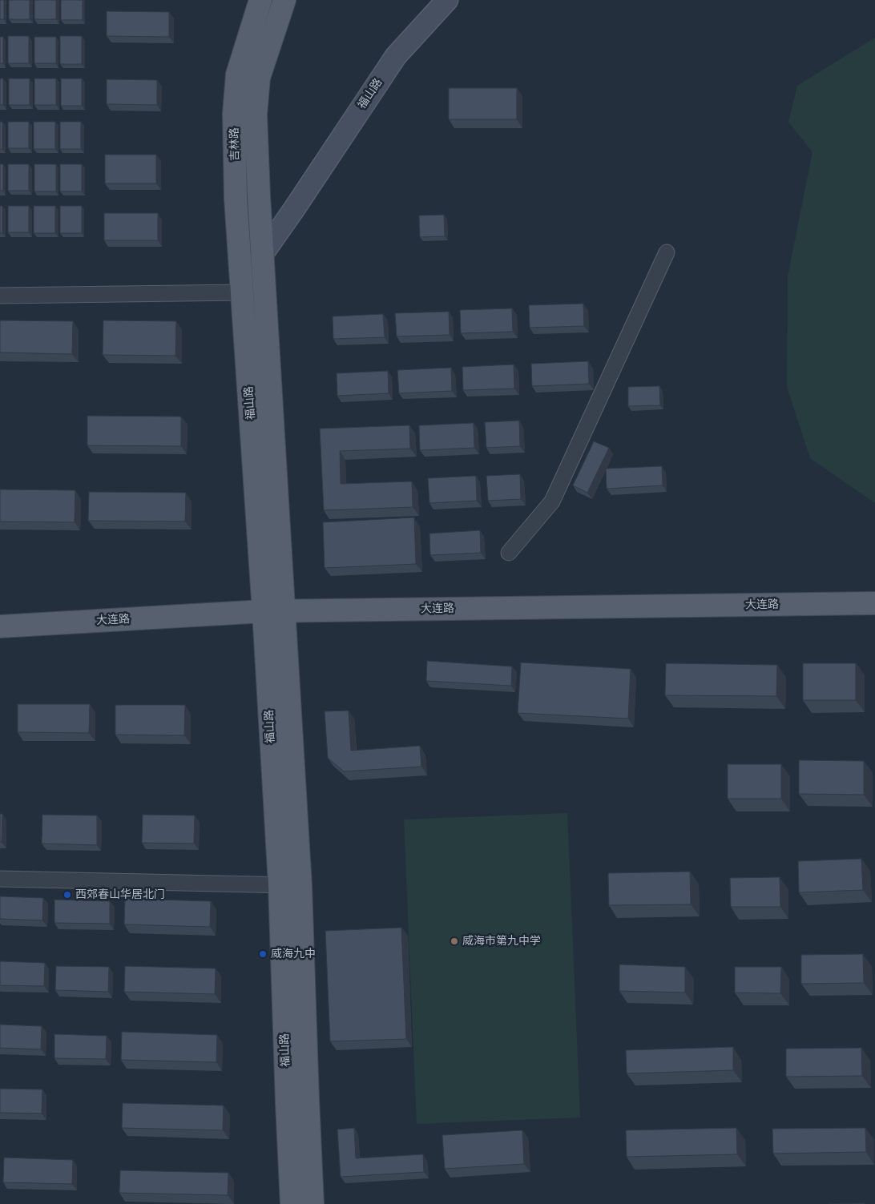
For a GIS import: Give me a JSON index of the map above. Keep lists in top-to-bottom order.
{
  "streets": {
    "main road": ["福山路", "吉林路", "大连路"]
  },
  "crossings": [
    ["福山路", "吉林路"],
    ["福山路", "大连路"]
  ],
  "places": ["西郊春山华居北门", "威海市第九中学", "威海九中"]
}
